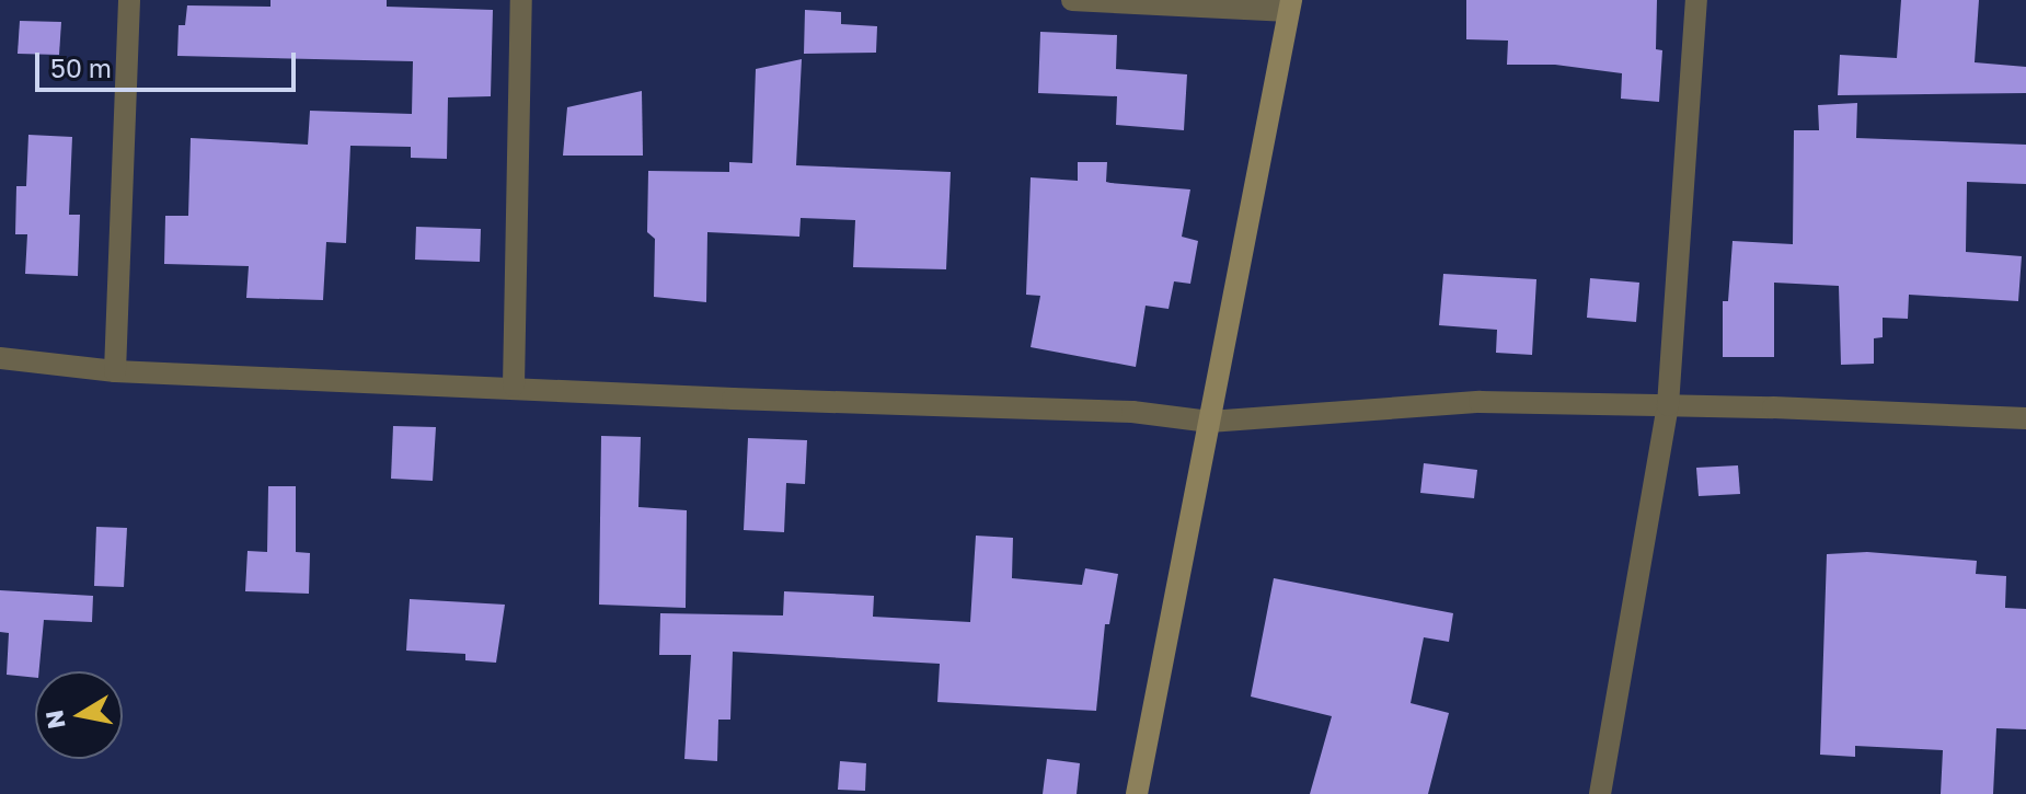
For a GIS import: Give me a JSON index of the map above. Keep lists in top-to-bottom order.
{
  "scale_bar": "50 m",
  "north": "left"
}
